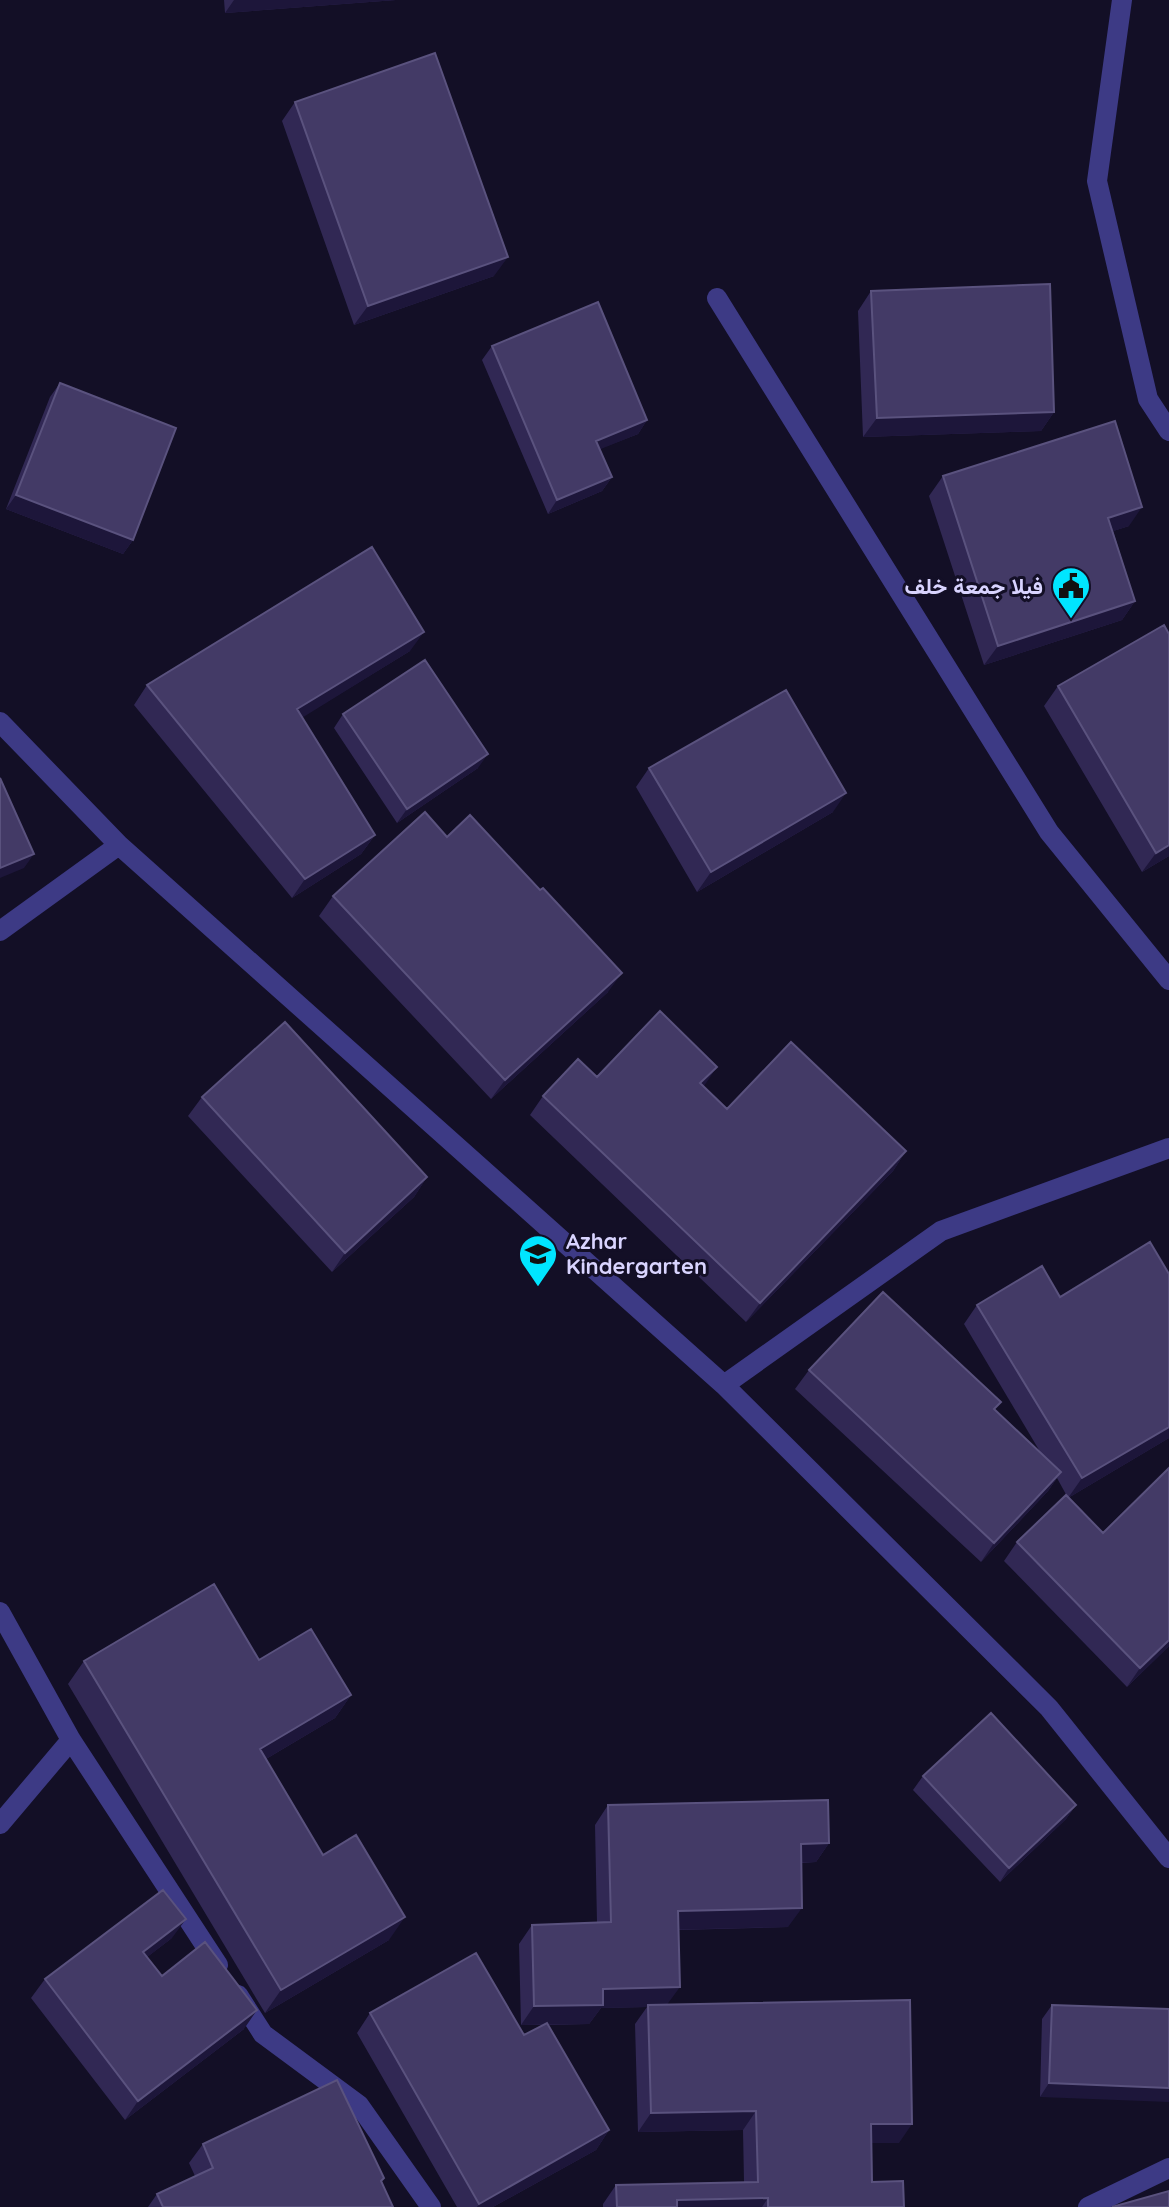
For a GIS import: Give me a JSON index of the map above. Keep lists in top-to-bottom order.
{
  "places": {
    "public building": ["فيلا جمعة خلف"],
    "school or university": ["Azhar Kindergarten"]
  }
}
